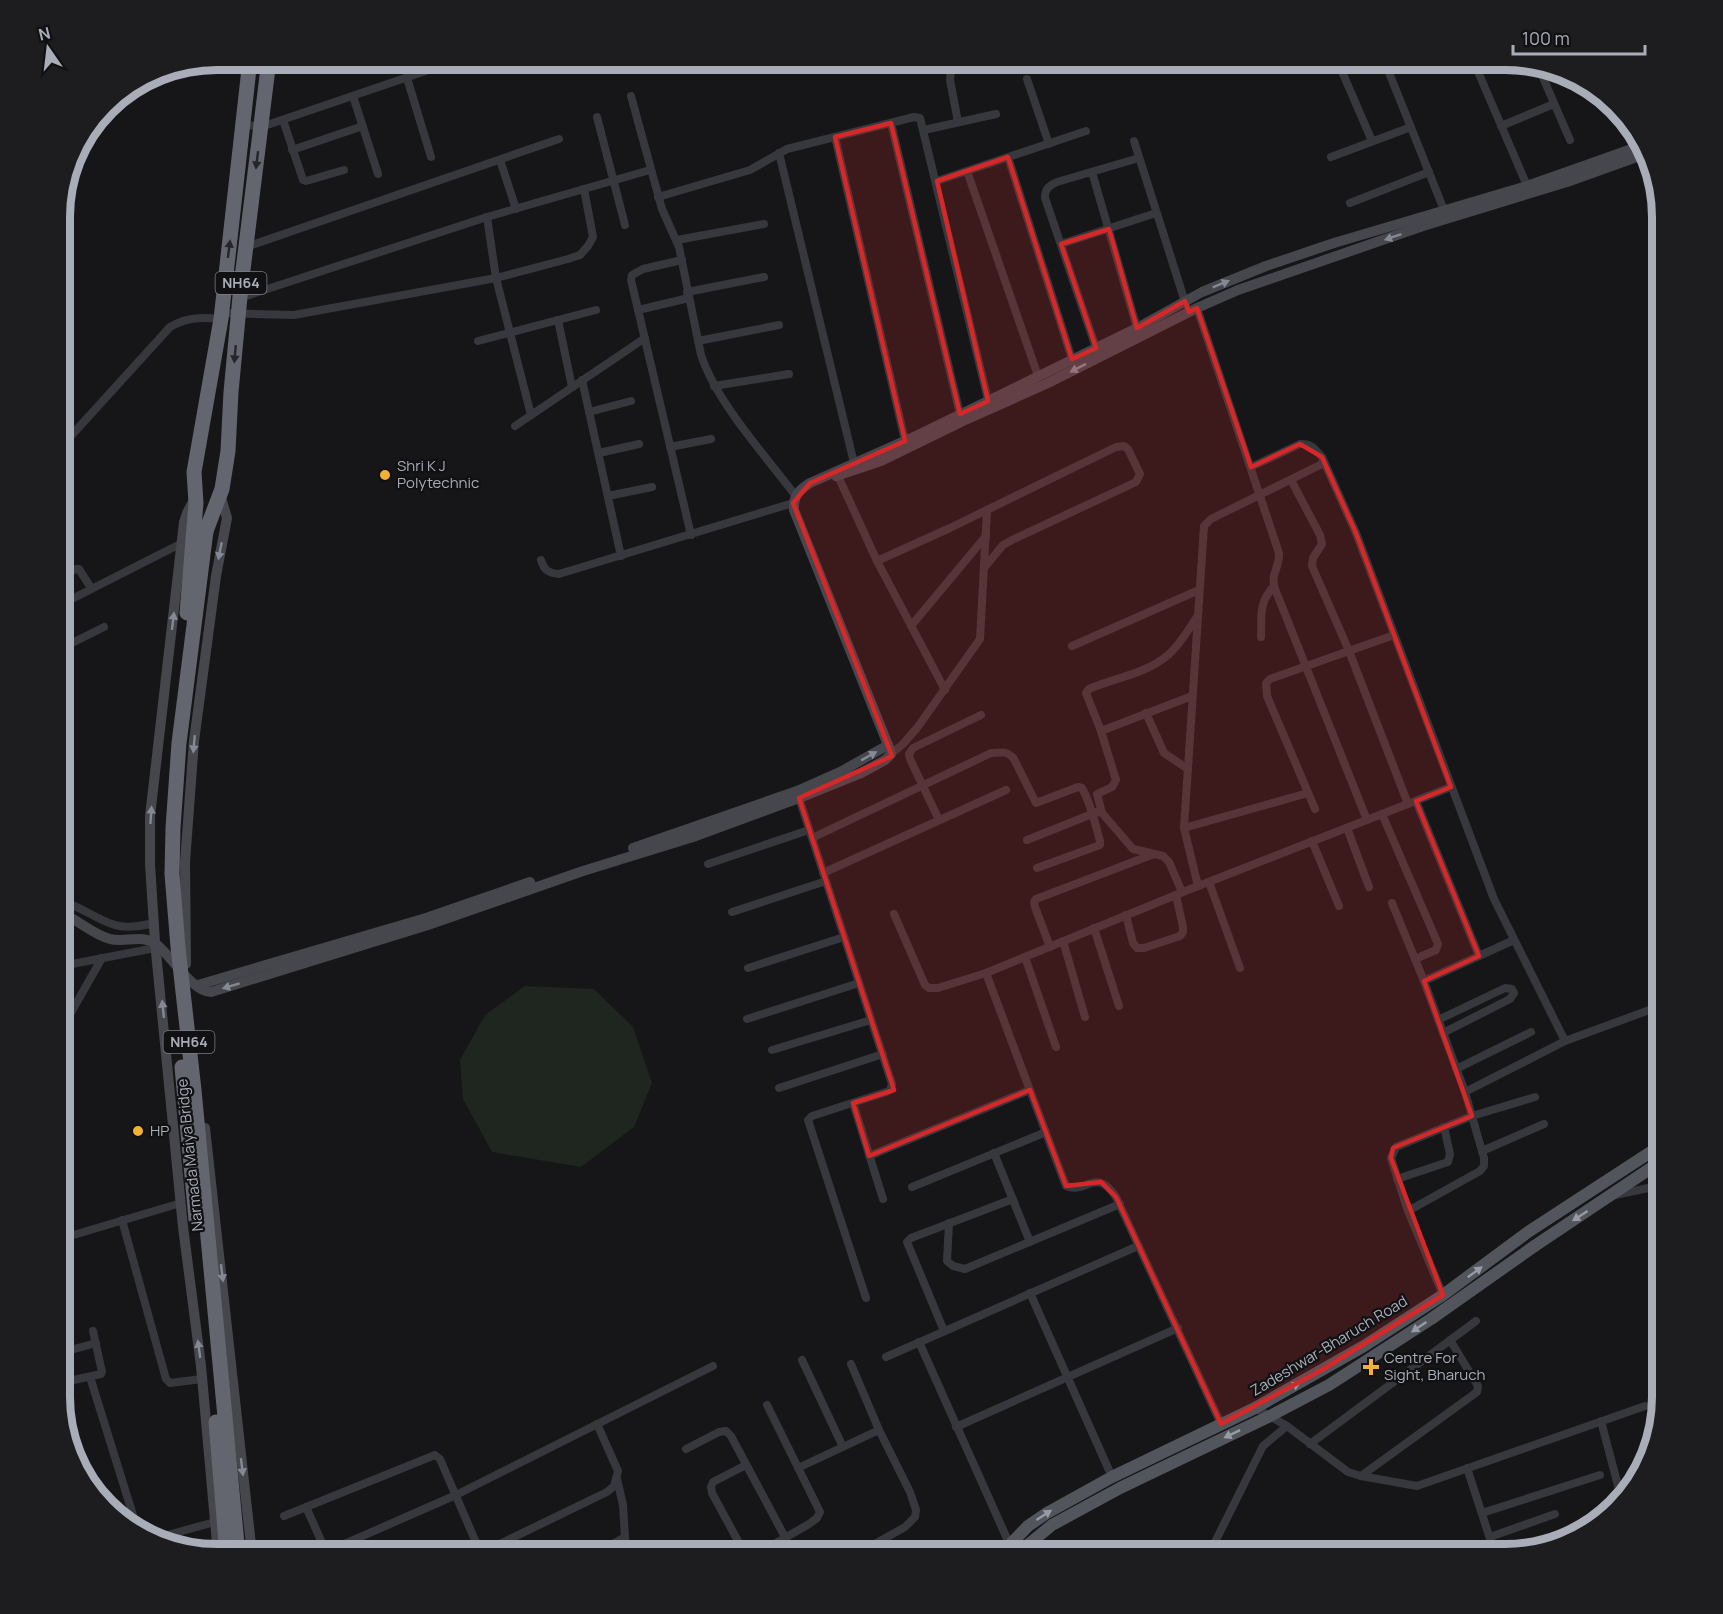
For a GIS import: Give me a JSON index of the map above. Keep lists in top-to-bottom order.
{
  "streets": {
    "highway": ["NH64", "Narmada Maiya Bridge"],
    "main road": ["Zadeshwar-Bharuch Road"]
  },
  "crossings": [
    ["NH64", "Narmada Maiya Bridge"]
  ],
  "places": {
    "other": ["Shri K J Polytechnic", "HP"],
    "health": ["Centre For Sight, Bharuch"]
  },
  "scale_bar": "100 m",
  "north": "top"
}
